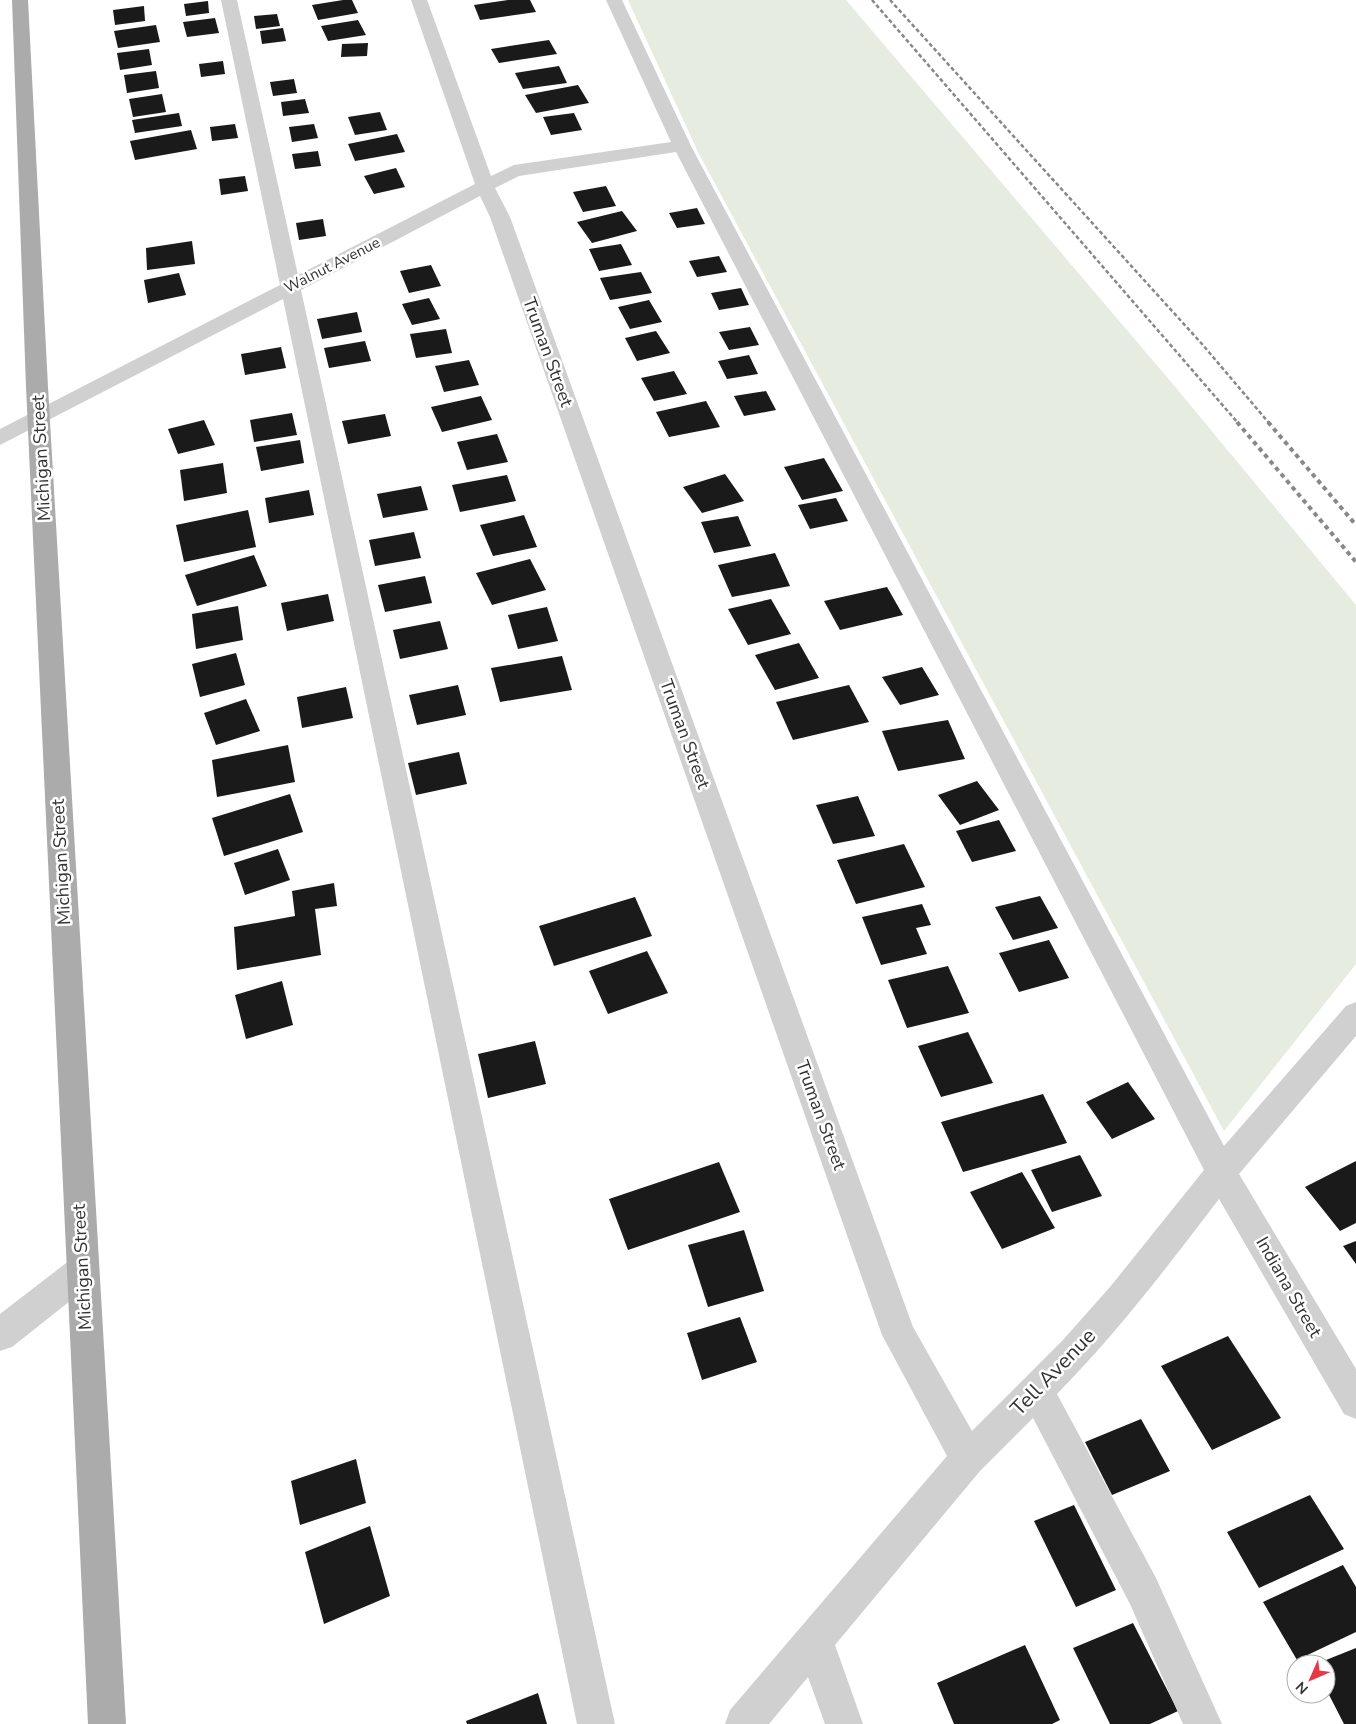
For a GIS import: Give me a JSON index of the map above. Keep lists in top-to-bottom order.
{
  "streets": {
    "main road": ["Michigan Street"],
    "street": [
      "Walnut Avenue",
      "Truman Street",
      "Indiana Street",
      "Tell Avenue"
    ]
  },
  "crossings": [
    ["Walnut Avenue", "Truman Street"],
    ["Walnut Avenue", "Michigan Street"],
    ["Walnut Avenue", "Indiana Street"],
    ["Truman Street", "Tell Avenue"],
    ["Indiana Street", "Tell Avenue"]
  ],
  "north": "bottom left"
}
